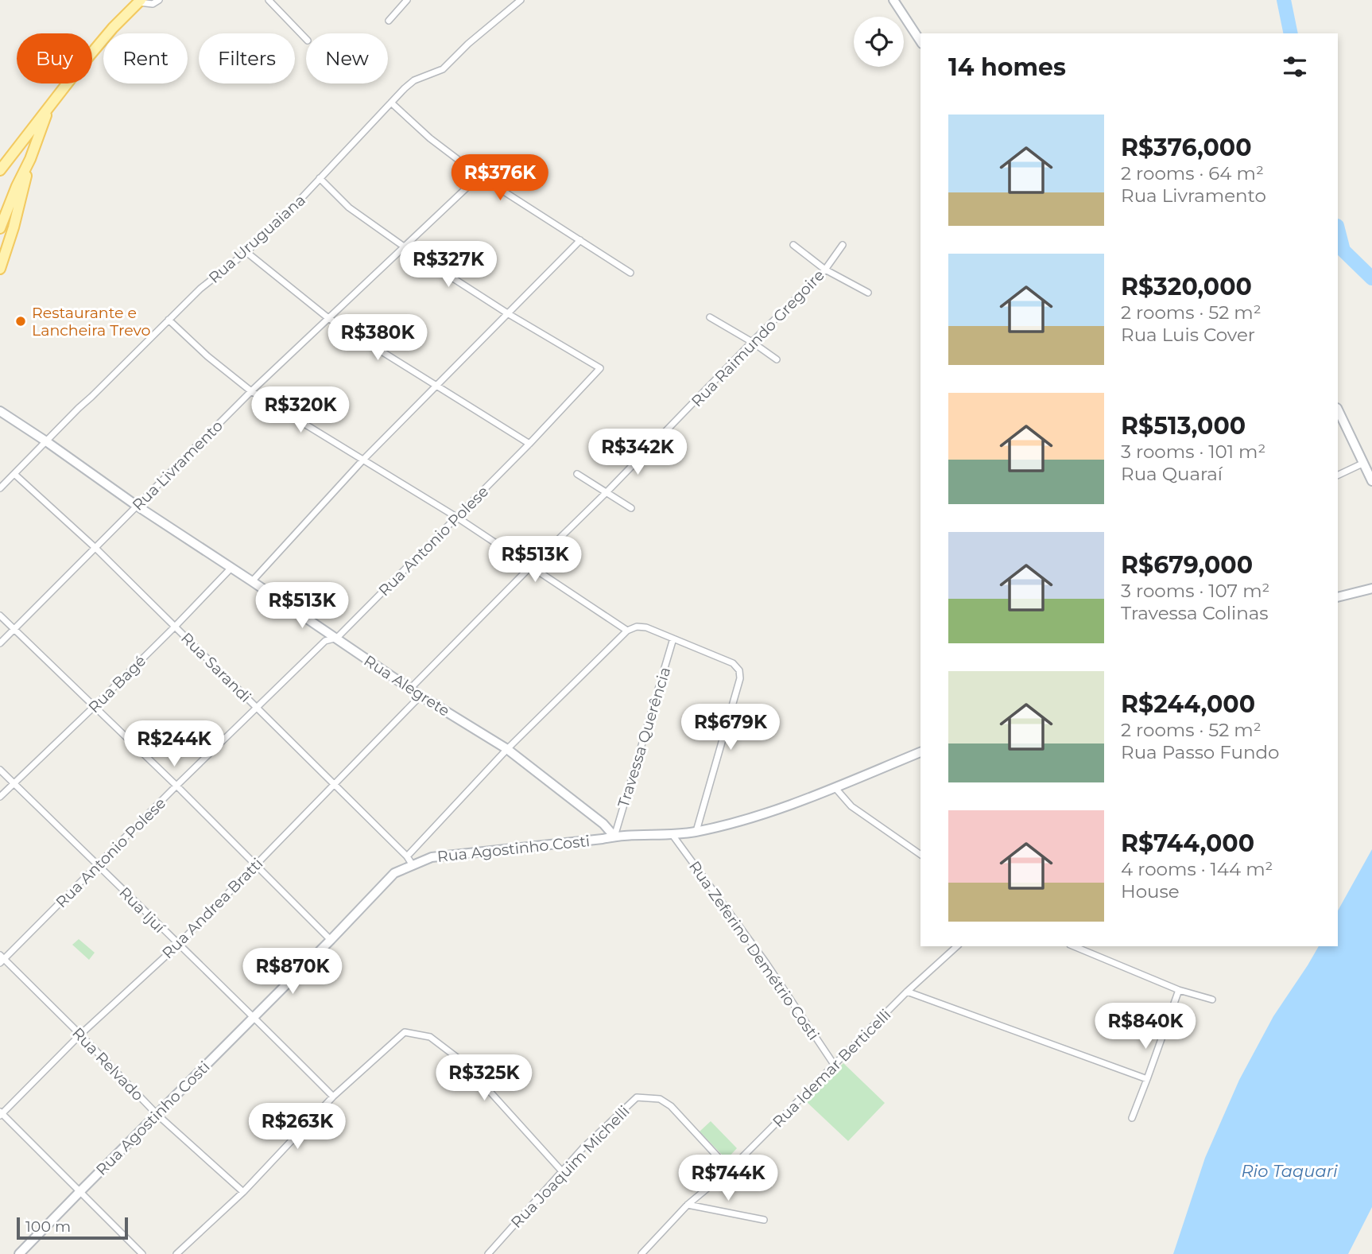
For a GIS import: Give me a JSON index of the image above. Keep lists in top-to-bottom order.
{
  "streets": {
    "street": [
      "Rua Uruguaiana",
      "Rua Raimundo Gregoire",
      "Rua Livramento",
      "Rua Antonio Polese",
      "Rua Sarandi",
      "Rua Bagé",
      "Rua Alegrete",
      "Travessa Querência",
      "Rua Agostinho Costi",
      "Rua Andrea Bratti",
      "Rua Ijuí",
      "Rua Zeferino Demétrio Costi",
      "Rua Relvado",
      "Rua Idemar Berticelli",
      "Rua Joaquim Michelli"
    ]
  },
  "crossings": [
    ["Rua Uruguaiana", "Rua Sarandi"],
    ["Rua Uruguaiana", "Rua Alegrete"],
    ["Rua Raimundo Gregoire", "Rua Alegrete"],
    ["Rua Livramento", "Rua Sarandi"],
    ["Rua Livramento", "Rua Alegrete"],
    ["Rua Antonio Polese", "Rua Sarandi"],
    ["Rua Antonio Polese", "Rua Alegrete"],
    ["Rua Antonio Polese", "Rua Ijuí"],
    ["Rua Antonio Polese", "Rua Relvado"],
    ["Rua Sarandi", "Rua Bagé"],
    ["Rua Sarandi", "Rua Agostinho Costi"],
    ["Rua Sarandi", "Rua Andrea Bratti"],
    ["Rua Bagé", "Rua Alegrete"],
    ["Rua Bagé", "Rua Ijuí"],
    ["Rua Alegrete", "Travessa Querência"],
    ["Rua Alegrete", "Rua Agostinho Costi"],
    ["Rua Alegrete", "Rua Andrea Bratti"],
    ["Travessa Querência", "Rua Agostinho Costi"],
    ["Rua Agostinho Costi", "Rua Ijuí"],
    ["Rua Agostinho Costi", "Rua Zeferino Demétrio Costi"],
    ["Rua Agostinho Costi", "Rua Relvado"],
    ["Rua Andrea Bratti", "Rua Ijuí"],
    ["Rua Andrea Bratti", "Rua Relvado"],
    ["Rua Zeferino Demétrio Costi", "Rua Idemar Berticelli"],
    ["Rua Idemar Berticelli", "Rua Joaquim Michelli"]
  ],
  "water": ["Rio Taquari"],
  "places": ["Restaurante e Lancheira Trevo"],
  "scale_bar": "100 m",
  "page": {
    "chip": [
      "Buy",
      "Rent",
      "Filters",
      "New"
    ],
    "heading": "14 homes",
    "list": [
      {
        "name": "R$376,000",
        "note": "2 rooms · 64 m² · Rua Livramento"
      },
      {
        "name": "R$320,000",
        "note": "2 rooms · 52 m² · Rua Luis Cover"
      },
      {
        "name": "R$513,000",
        "note": "3 rooms · 101 m² · Rua Quaraí"
      },
      {
        "name": "R$679,000",
        "note": "3 rooms · 107 m² · Travessa Colinas"
      },
      {
        "name": "R$244,000",
        "note": "2 rooms · 52 m² · Rua Passo Fundo"
      },
      {
        "name": "R$744,000",
        "note": "4 rooms · 144 m² · House"
      }
    ],
    "price": [
      "R$376K",
      "R$327K",
      "R$380K",
      "R$320K",
      "R$342K",
      "R$513K",
      "R$513K",
      "R$679K",
      "R$244K",
      "R$870K",
      "R$840K",
      "R$325K",
      "R$263K",
      "R$744K"
    ],
    "scale": "100 m"
  }
}
